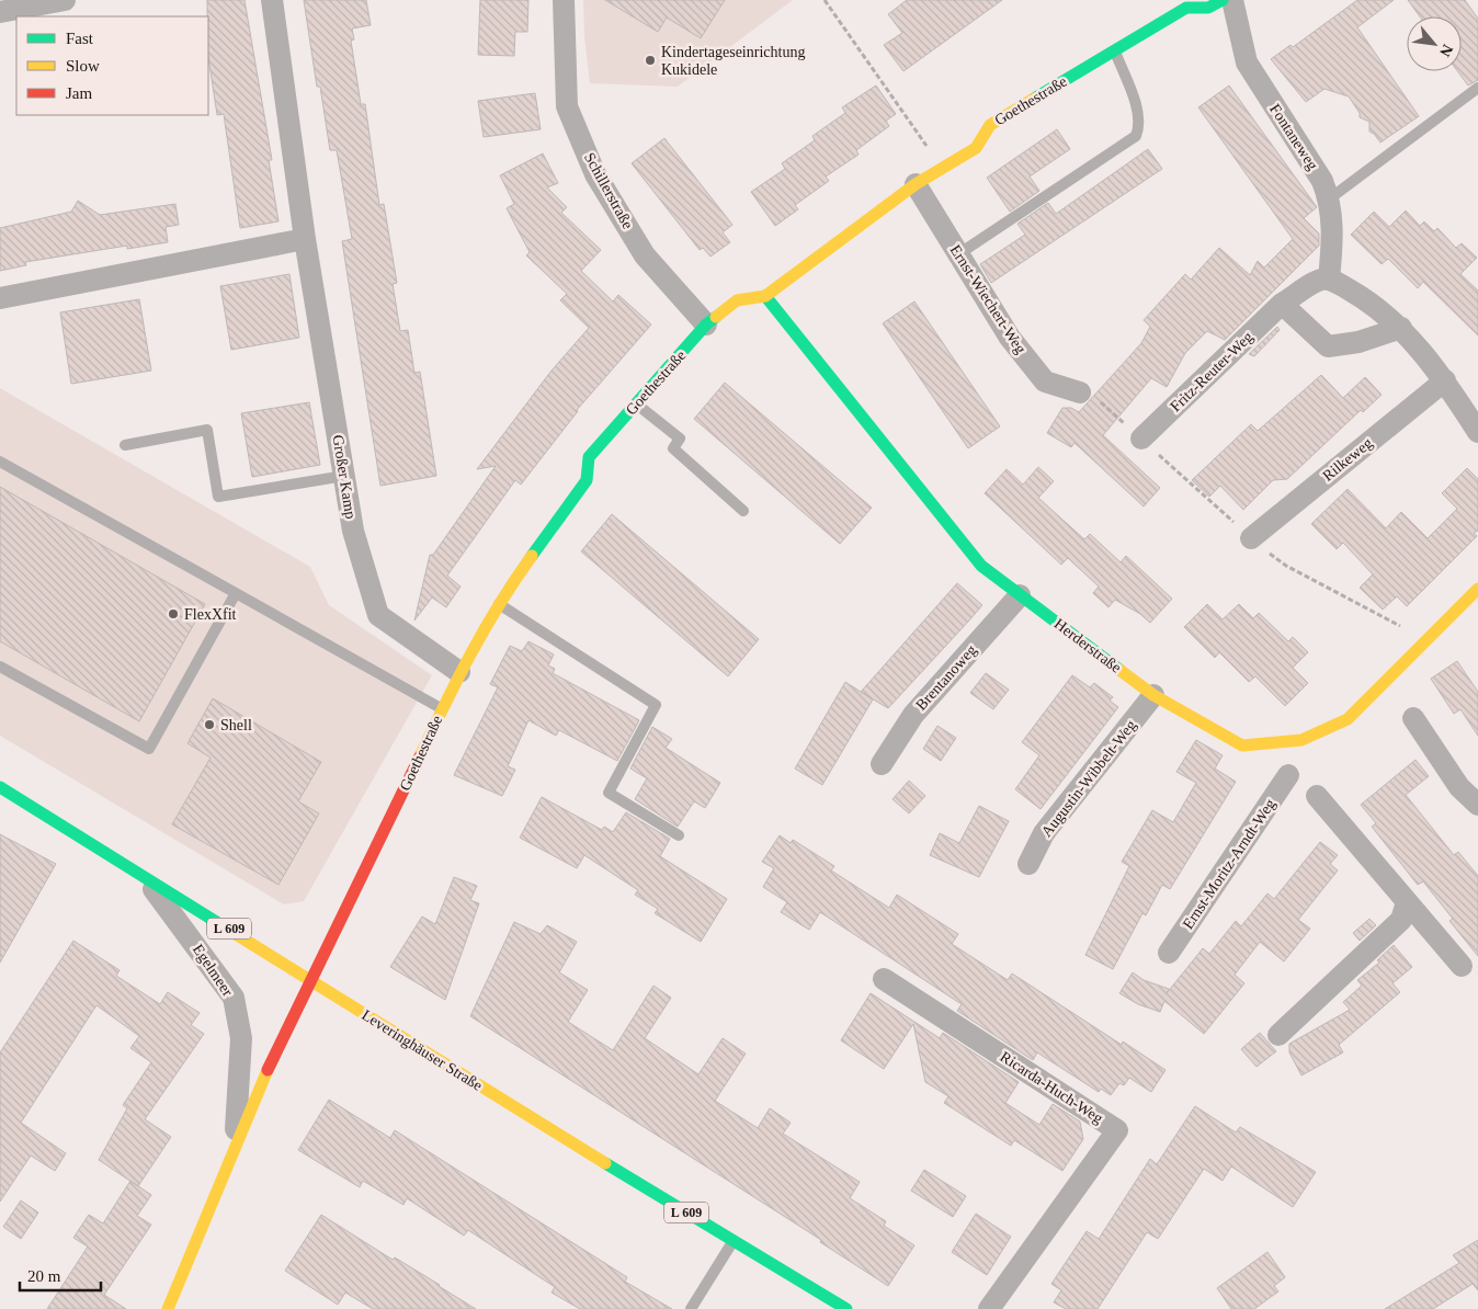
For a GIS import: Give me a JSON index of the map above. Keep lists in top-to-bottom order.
{
  "streets": {
    "street": [
      "Goethestraße",
      "Fontaneweg",
      "Schillerstraße",
      "Ernst-Wiechert-Weg",
      "Fritz-Reuter-Weg",
      "Rilkeweg",
      "Großer Kamp",
      "Herderstraße",
      "Brentanoweg",
      "Augustin-Wibbelt-Weg",
      "Ernst-Moritz-Arndt-Weg",
      "L 609",
      "Egelmeer",
      "Leveringhäuser Straße",
      "Ricarda-Huch-Weg"
    ]
  },
  "crossings": [
    ["Goethestraße", "Schillerstraße"],
    ["Goethestraße", "Ernst-Wiechert-Weg"],
    ["Goethestraße", "Großer Kamp"],
    ["Goethestraße", "Herderstraße"],
    ["Goethestraße", "Egelmeer"],
    ["Goethestraße", "Leveringhäuser Straße"],
    ["Fontaneweg", "Fritz-Reuter-Weg"],
    ["Herderstraße", "Brentanoweg"],
    ["Herderstraße", "Augustin-Wibbelt-Weg"],
    ["Egelmeer", "Leveringhäuser Straße"]
  ],
  "places": ["Kindertageseinrichtung Kukidele", "FlexXfit", "Shell"],
  "legend": ["Fast", "Slow", "Jam"],
  "scale_bar": "20 m",
  "north": "bottom right"
}
